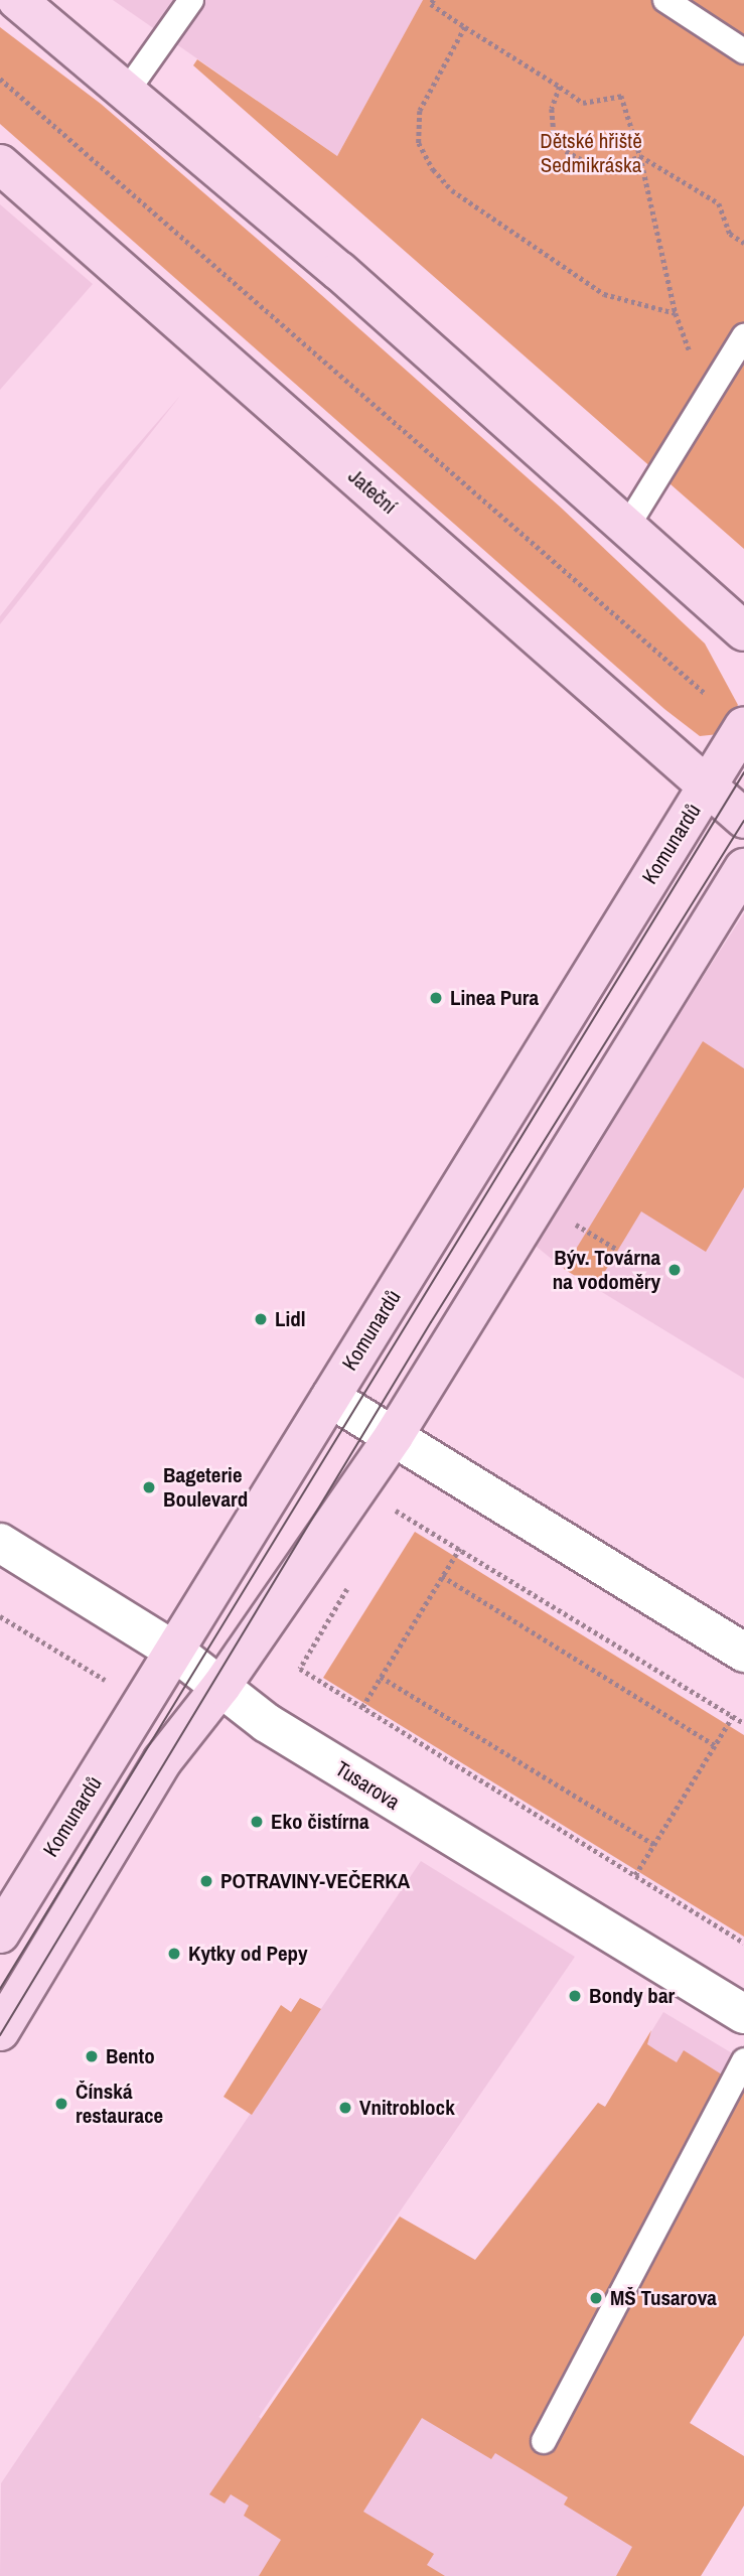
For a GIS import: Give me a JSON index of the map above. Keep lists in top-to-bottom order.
{
  "streets": {
    "street": ["Jateční", "Komunardů", "Tusarova"]
  },
  "crossings": [
    ["Jateční", "Komunardů"],
    ["Komunardů", "Tusarova"]
  ],
  "parks": ["Dětské hřiště Sedmikráska"],
  "places": [
    "Linea Pura",
    "Býv. Továrna na vodoměry",
    "Lidl",
    "Bageterie Boulevard",
    "Eko čistírna",
    "POTRAVINY-VEČERKA",
    "Kytky od Pepy",
    "Bondy bar",
    "Bento",
    "Čínská restaurace",
    "Vnitroblock",
    "MŠ Tusarova"
  ]
}
